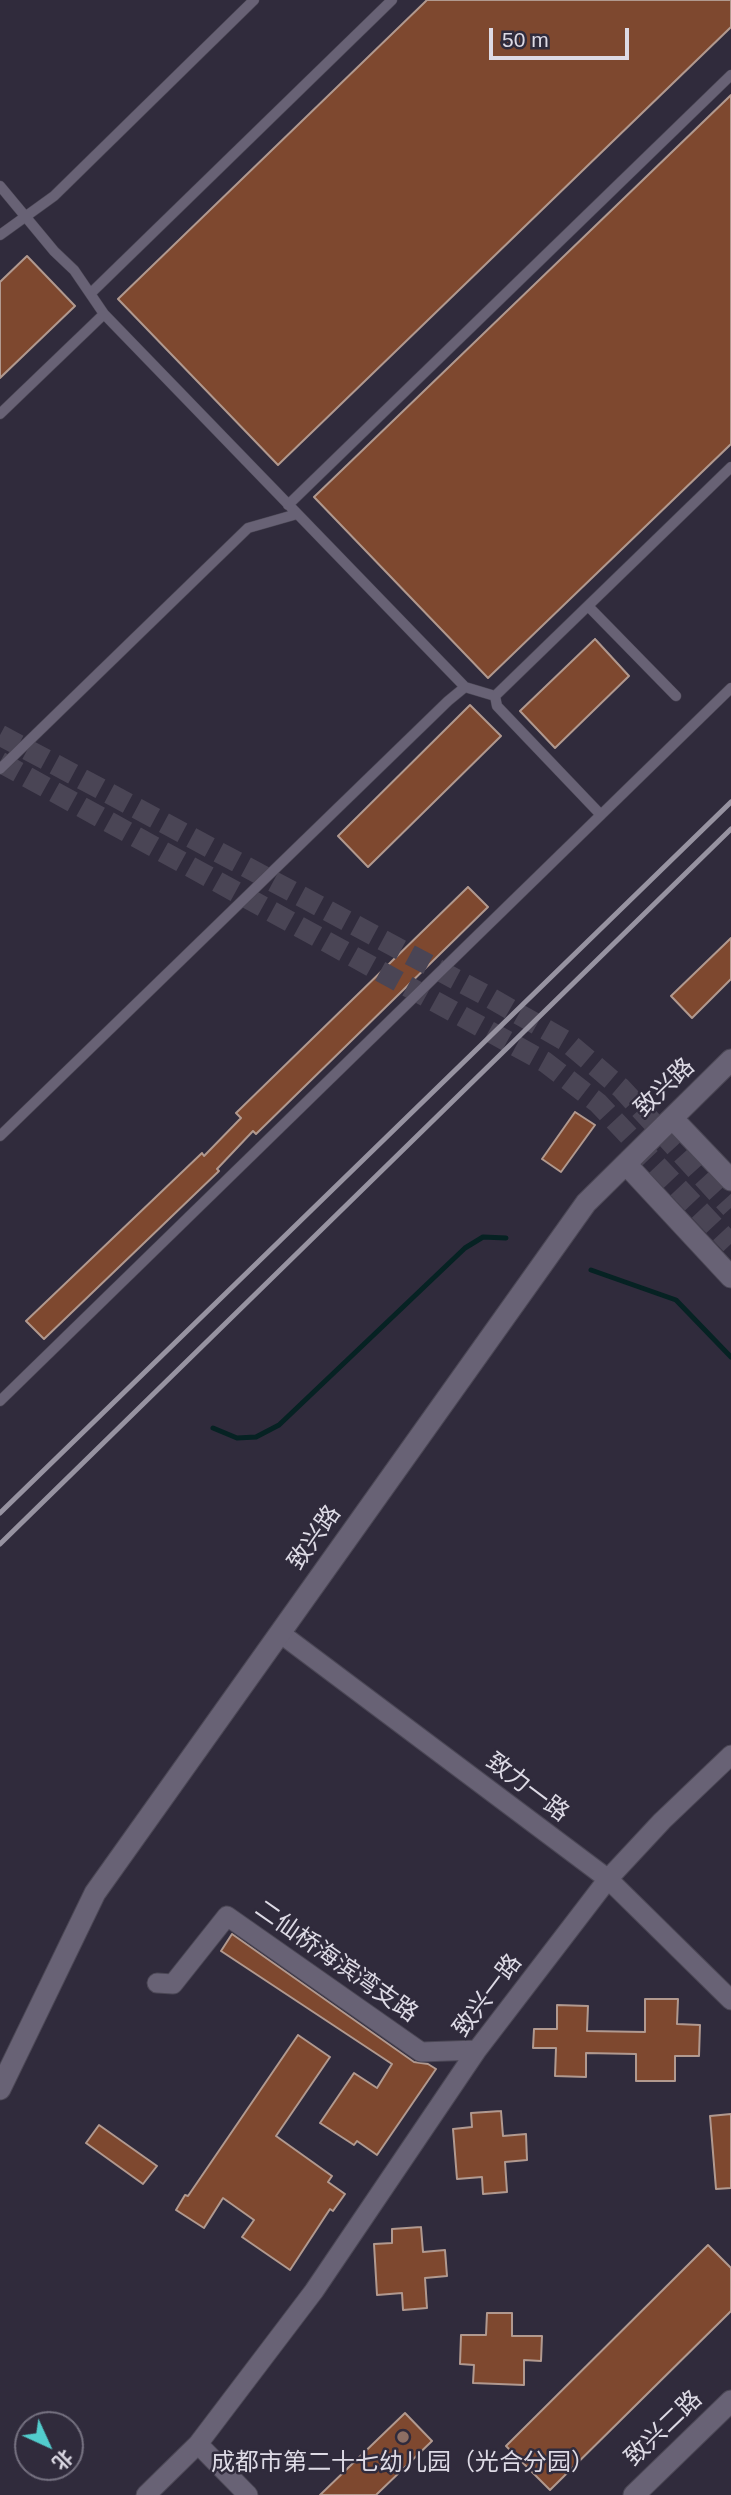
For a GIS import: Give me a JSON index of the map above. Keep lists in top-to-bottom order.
{
  "streets": {
    "street": [
      "致兴路",
      "致力一路",
      "二仙桥海滨湾支路",
      "致兴一路",
      "致兴二路"
    ]
  },
  "crossings": [
    ["致兴路", "致力一路"],
    ["致力一路", "致兴一路"],
    ["二仙桥海滨湾支路", "致兴一路"]
  ],
  "places": ["成都市第二十七幼儿园（光合分园）"],
  "scale_bar": "50 m",
  "north": "bottom right"
}
